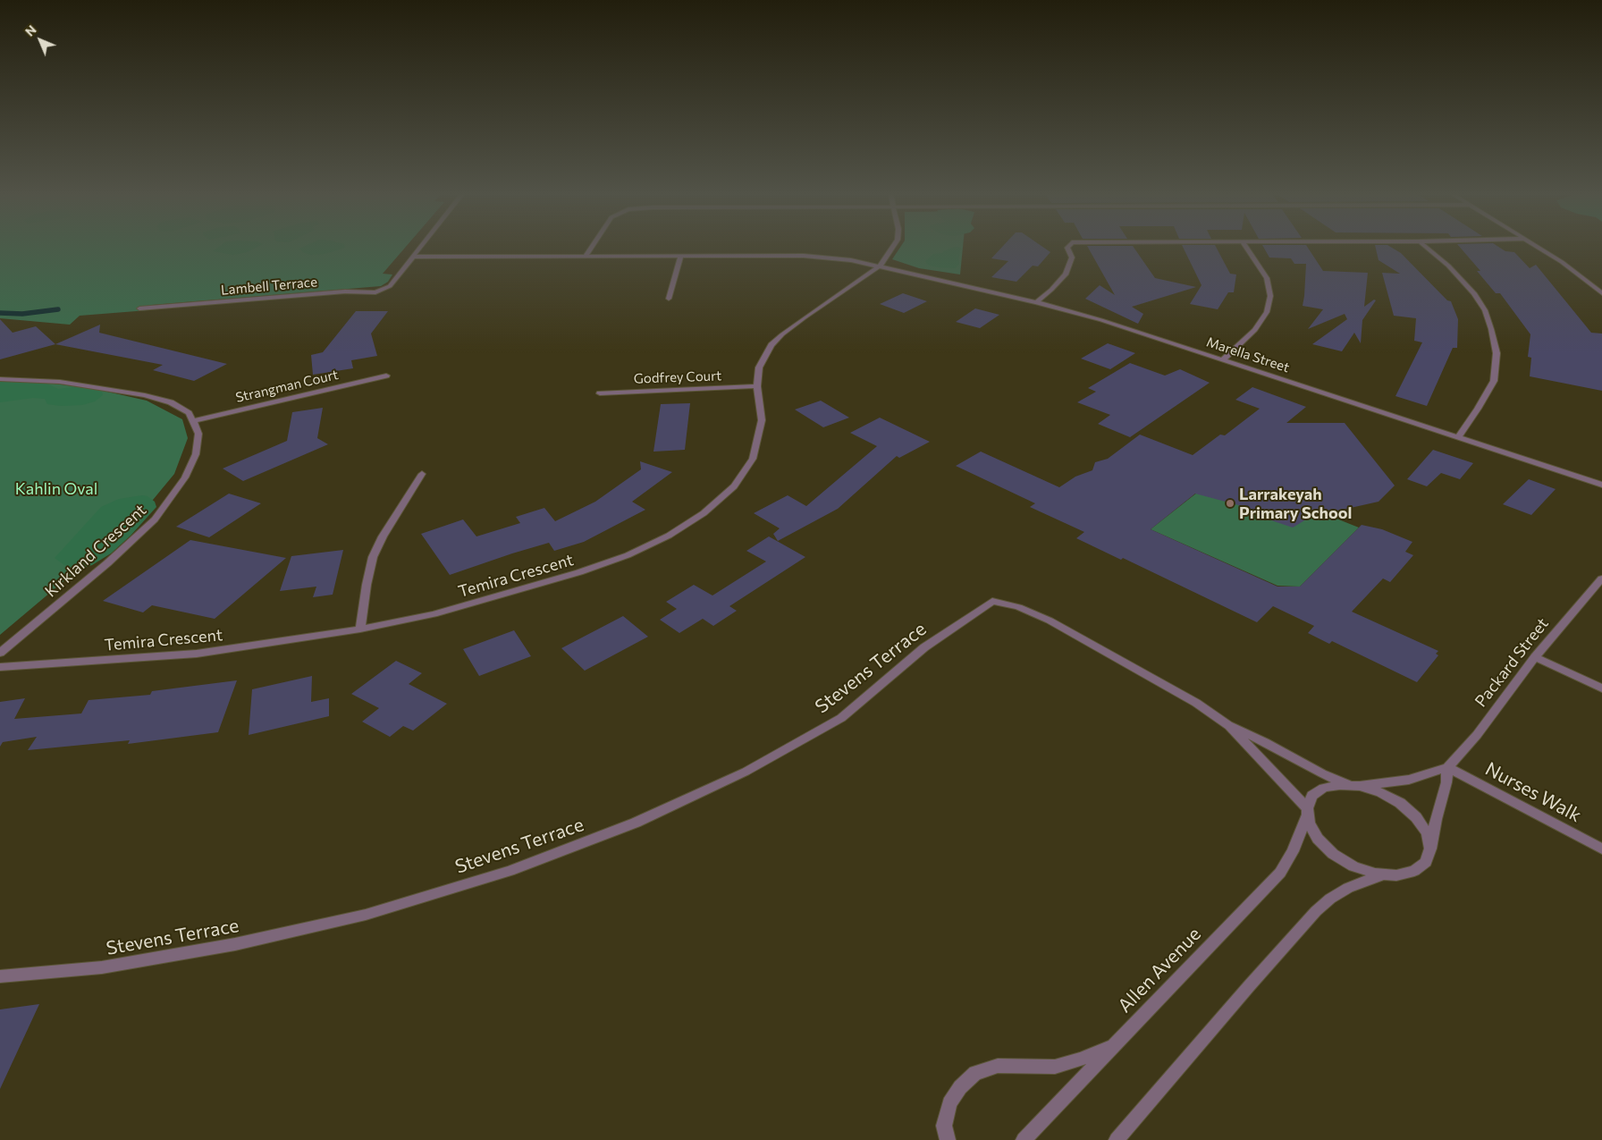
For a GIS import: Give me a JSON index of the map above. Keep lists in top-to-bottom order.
{
  "streets": {
    "street": [
      "Lambell Terrace",
      "Marella Street",
      "Godfrey Court",
      "Strangman Court",
      "Kirkland Crescent",
      "Temira Crescent",
      "Packard Street",
      "Stevens Terrace",
      "Nurses Walk",
      "Allen Avenue"
    ]
  },
  "crossings": [
    ["Lambell Terrace", "Marella Street"],
    ["Marella Street", "Temira Crescent"],
    ["Godfrey Court", "Temira Crescent"],
    ["Strangman Court", "Kirkland Crescent"],
    ["Packard Street", "Nurses Walk"],
    ["Packard Street", "Allen Avenue"]
  ],
  "parks": ["Kahlin Oval"],
  "places": ["Larrakeyah Primary School"],
  "north": "top left"
}
